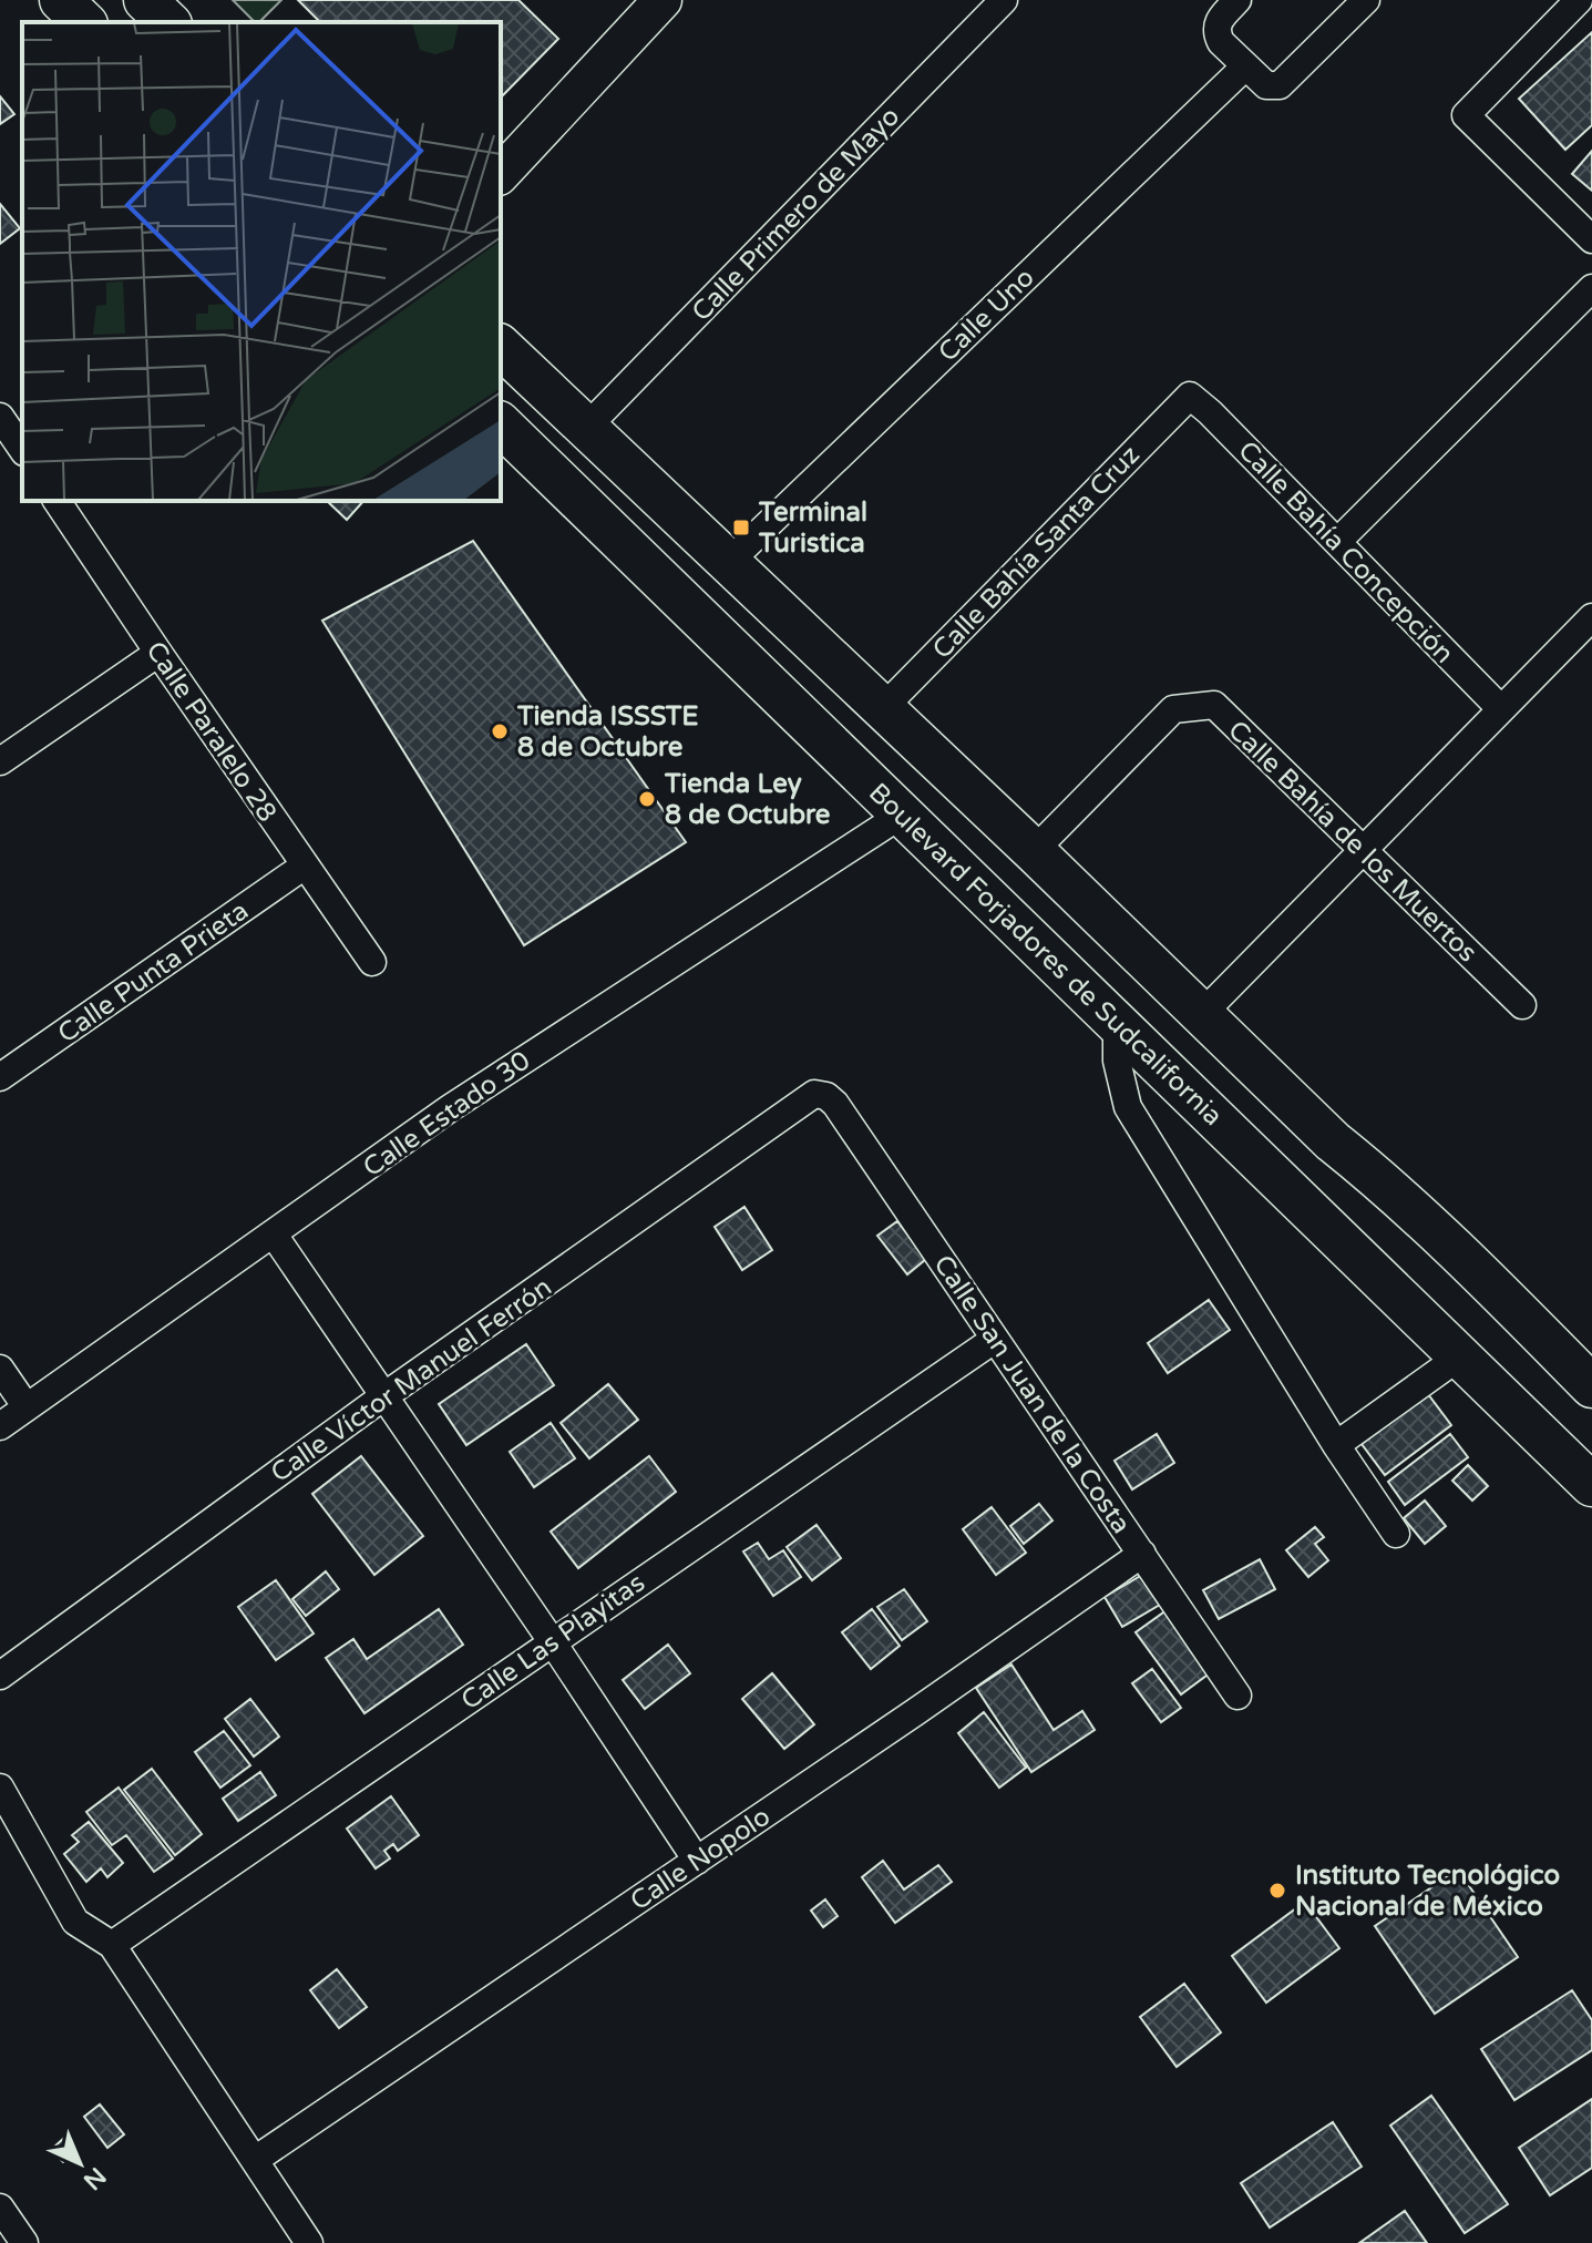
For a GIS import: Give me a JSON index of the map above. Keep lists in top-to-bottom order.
{
  "streets": {
    "main road": ["Boulevard Forjadores de Sudcalifornia"],
    "street": [
      "Calle Primero de Mayo",
      "Calle Uno",
      "Calle Bahía Santa Cruz",
      "Calle Bahía Concepción",
      "Calle Paralelo 28",
      "Calle Bahía de los Muertos",
      "Calle Punta Prieta",
      "Calle Estado 30",
      "Calle Víctor Manuel Ferrón",
      "Calle San Juan de la Costa",
      "Calle Las Playitas",
      "Calle Nopolo"
    ]
  },
  "crossings": [
    ["Calle Bahía Santa Cruz", "Calle Bahía Concepción"],
    ["Calle Paralelo 28", "Calle Punta Prieta"],
    ["Boulevard Forjadores de Sudcalifornia", "Calle Estado 30"],
    ["Calle Víctor Manuel Ferrón", "Calle San Juan de la Costa"],
    ["Calle San Juan de la Costa", "Calle Las Playitas"],
    ["Calle San Juan de la Costa", "Calle Nopolo"]
  ],
  "places": {
    "transit": ["Terminal Turistica"],
    "other": ["Tienda ISSSTE 8 de Octubre", "Tienda Ley 8 de Octubre", "Instituto Tecnológico Nacional de México"]
  },
  "north": "bottom right"
}
